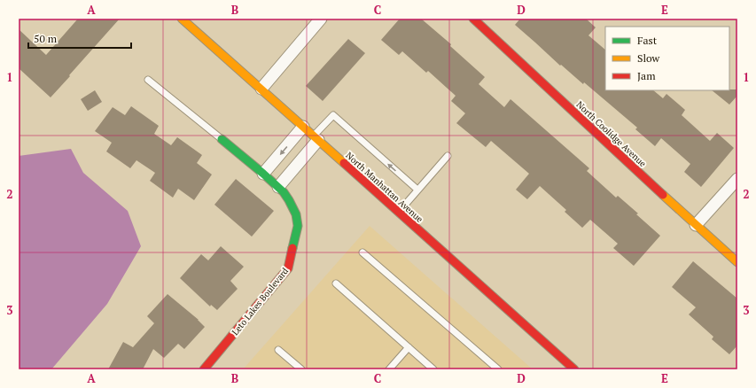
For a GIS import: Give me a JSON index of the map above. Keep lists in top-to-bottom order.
{
  "streets": {
    "street": ["North Coolidge Avenue", "North Manhattan Avenue", "Leto Lakes Boulevard"]
  },
  "legend": ["Fast", "Slow", "Jam"],
  "scale_bar": "50 m",
  "grid": {
    "columns": [
      "A",
      "B",
      "C",
      "D",
      "E"
    ],
    "rows": ["1", "2", "3"]
  }
}
